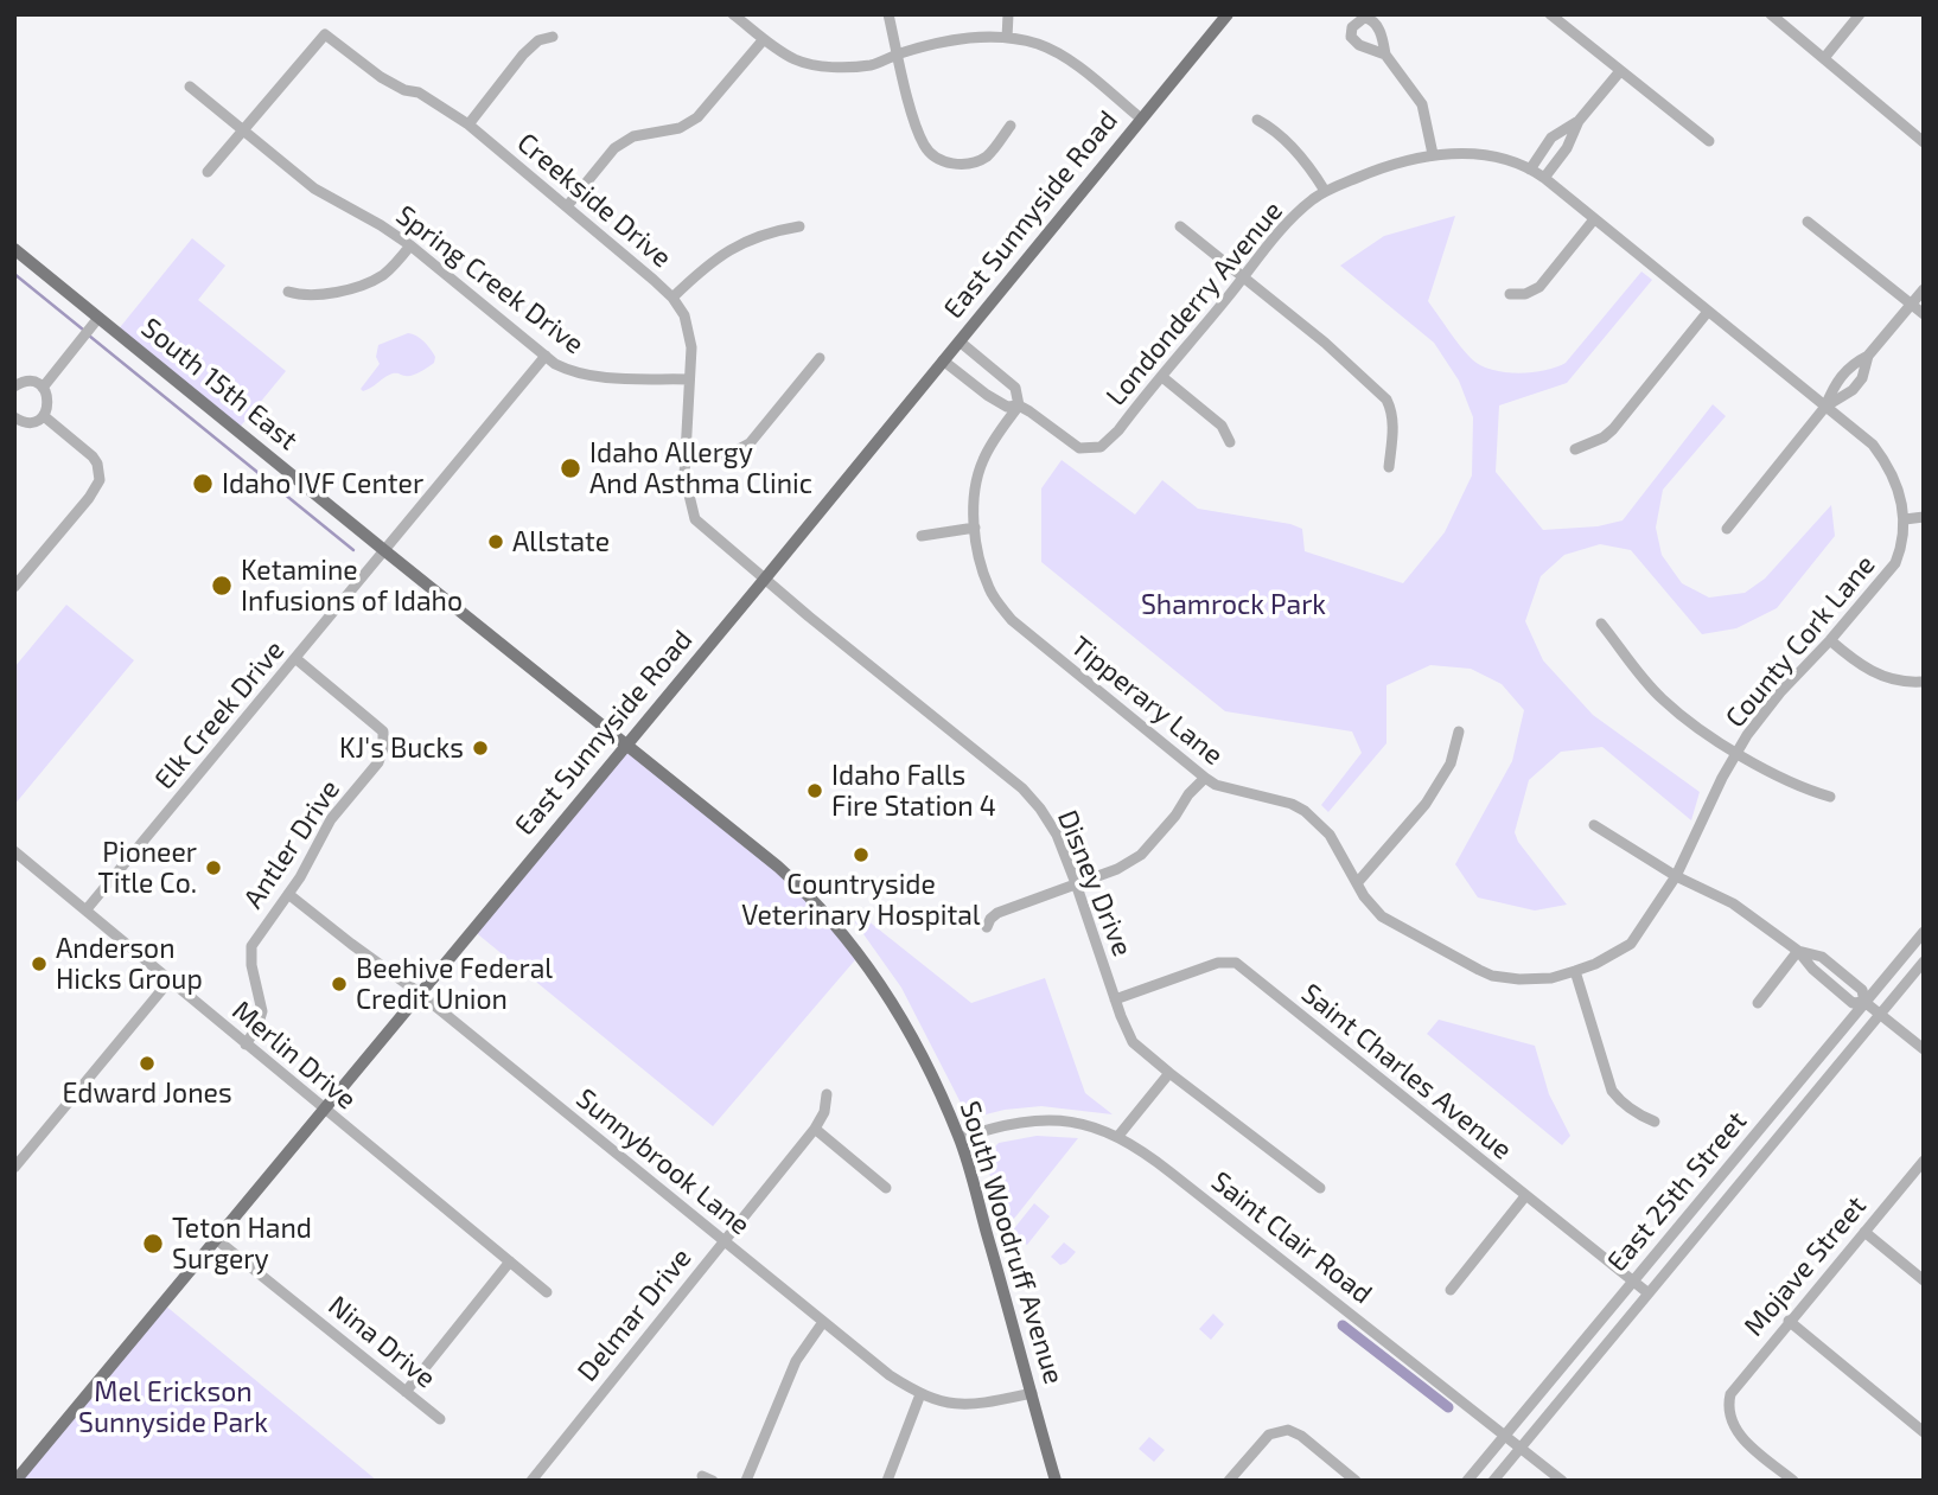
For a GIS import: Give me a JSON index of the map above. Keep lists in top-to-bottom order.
{
  "streets": {
    "main road": ["East Sunnyside Road", "South 15th East", "South Woodruff Avenue"],
    "street": [
      "Creekside Drive",
      "Spring Creek Drive",
      "Londonderry Avenue",
      "County Cork Lane",
      "Tipperary Lane",
      "Elk Creek Drive",
      "Antler Drive",
      "Disney Drive",
      "Merlin Drive",
      "Saint Charles Avenue",
      "Sunnybrook Lane",
      "East 25th Street",
      "Saint Clair Road",
      "Mojave Street",
      "Delmar Drive",
      "Nina Drive"
    ]
  },
  "crossings": [
    ["Creekside Drive", "East Sunnyside Road"],
    ["Creekside Drive", "Spring Creek Drive"],
    ["Creekside Drive", "Disney Drive"],
    ["East Sunnyside Road", "Londonderry Avenue"],
    ["East Sunnyside Road", "South 15th East"],
    ["East Sunnyside Road", "Disney Drive"],
    ["East Sunnyside Road", "Merlin Drive"],
    ["East Sunnyside Road", "Sunnybrook Lane"],
    ["East Sunnyside Road", "South Woodruff Avenue"],
    ["East Sunnyside Road", "Nina Drive"],
    ["Spring Creek Drive", "Elk Creek Drive"],
    ["Londonderry Avenue", "County Cork Lane"],
    ["Londonderry Avenue", "Tipperary Lane"],
    ["South 15th East", "Elk Creek Drive"],
    ["South 15th East", "South Woodruff Avenue"],
    ["County Cork Lane", "Tipperary Lane"],
    ["Elk Creek Drive", "Antler Drive"],
    ["Elk Creek Drive", "Merlin Drive"],
    ["Antler Drive", "Merlin Drive"],
    ["Antler Drive", "Sunnybrook Lane"],
    ["Disney Drive", "Saint Charles Avenue"],
    ["Saint Charles Avenue", "East 25th Street"],
    ["Sunnybrook Lane", "South Woodruff Avenue"],
    ["Sunnybrook Lane", "Delmar Drive"],
    ["East 25th Street", "Saint Clair Road"],
    ["Saint Clair Road", "South Woodruff Avenue"]
  ],
  "parks": ["Shamrock Park", "Mel Erickson Sunnyside Park"],
  "places": [
    "Idaho Allergy And Asthma Clinic",
    "Idaho IVF Center",
    "Allstate",
    "Ketamine Infusions of Idaho",
    "KJ's Bucks",
    "Idaho Falls Fire Station 4",
    "Countryside Veterinary Hospital",
    "Pioneer Title Co.",
    "Anderson Hicks Group",
    "Beehive Federal Credit Union",
    "Edward Jones",
    "Teton Hand Surgery"
  ]
}
